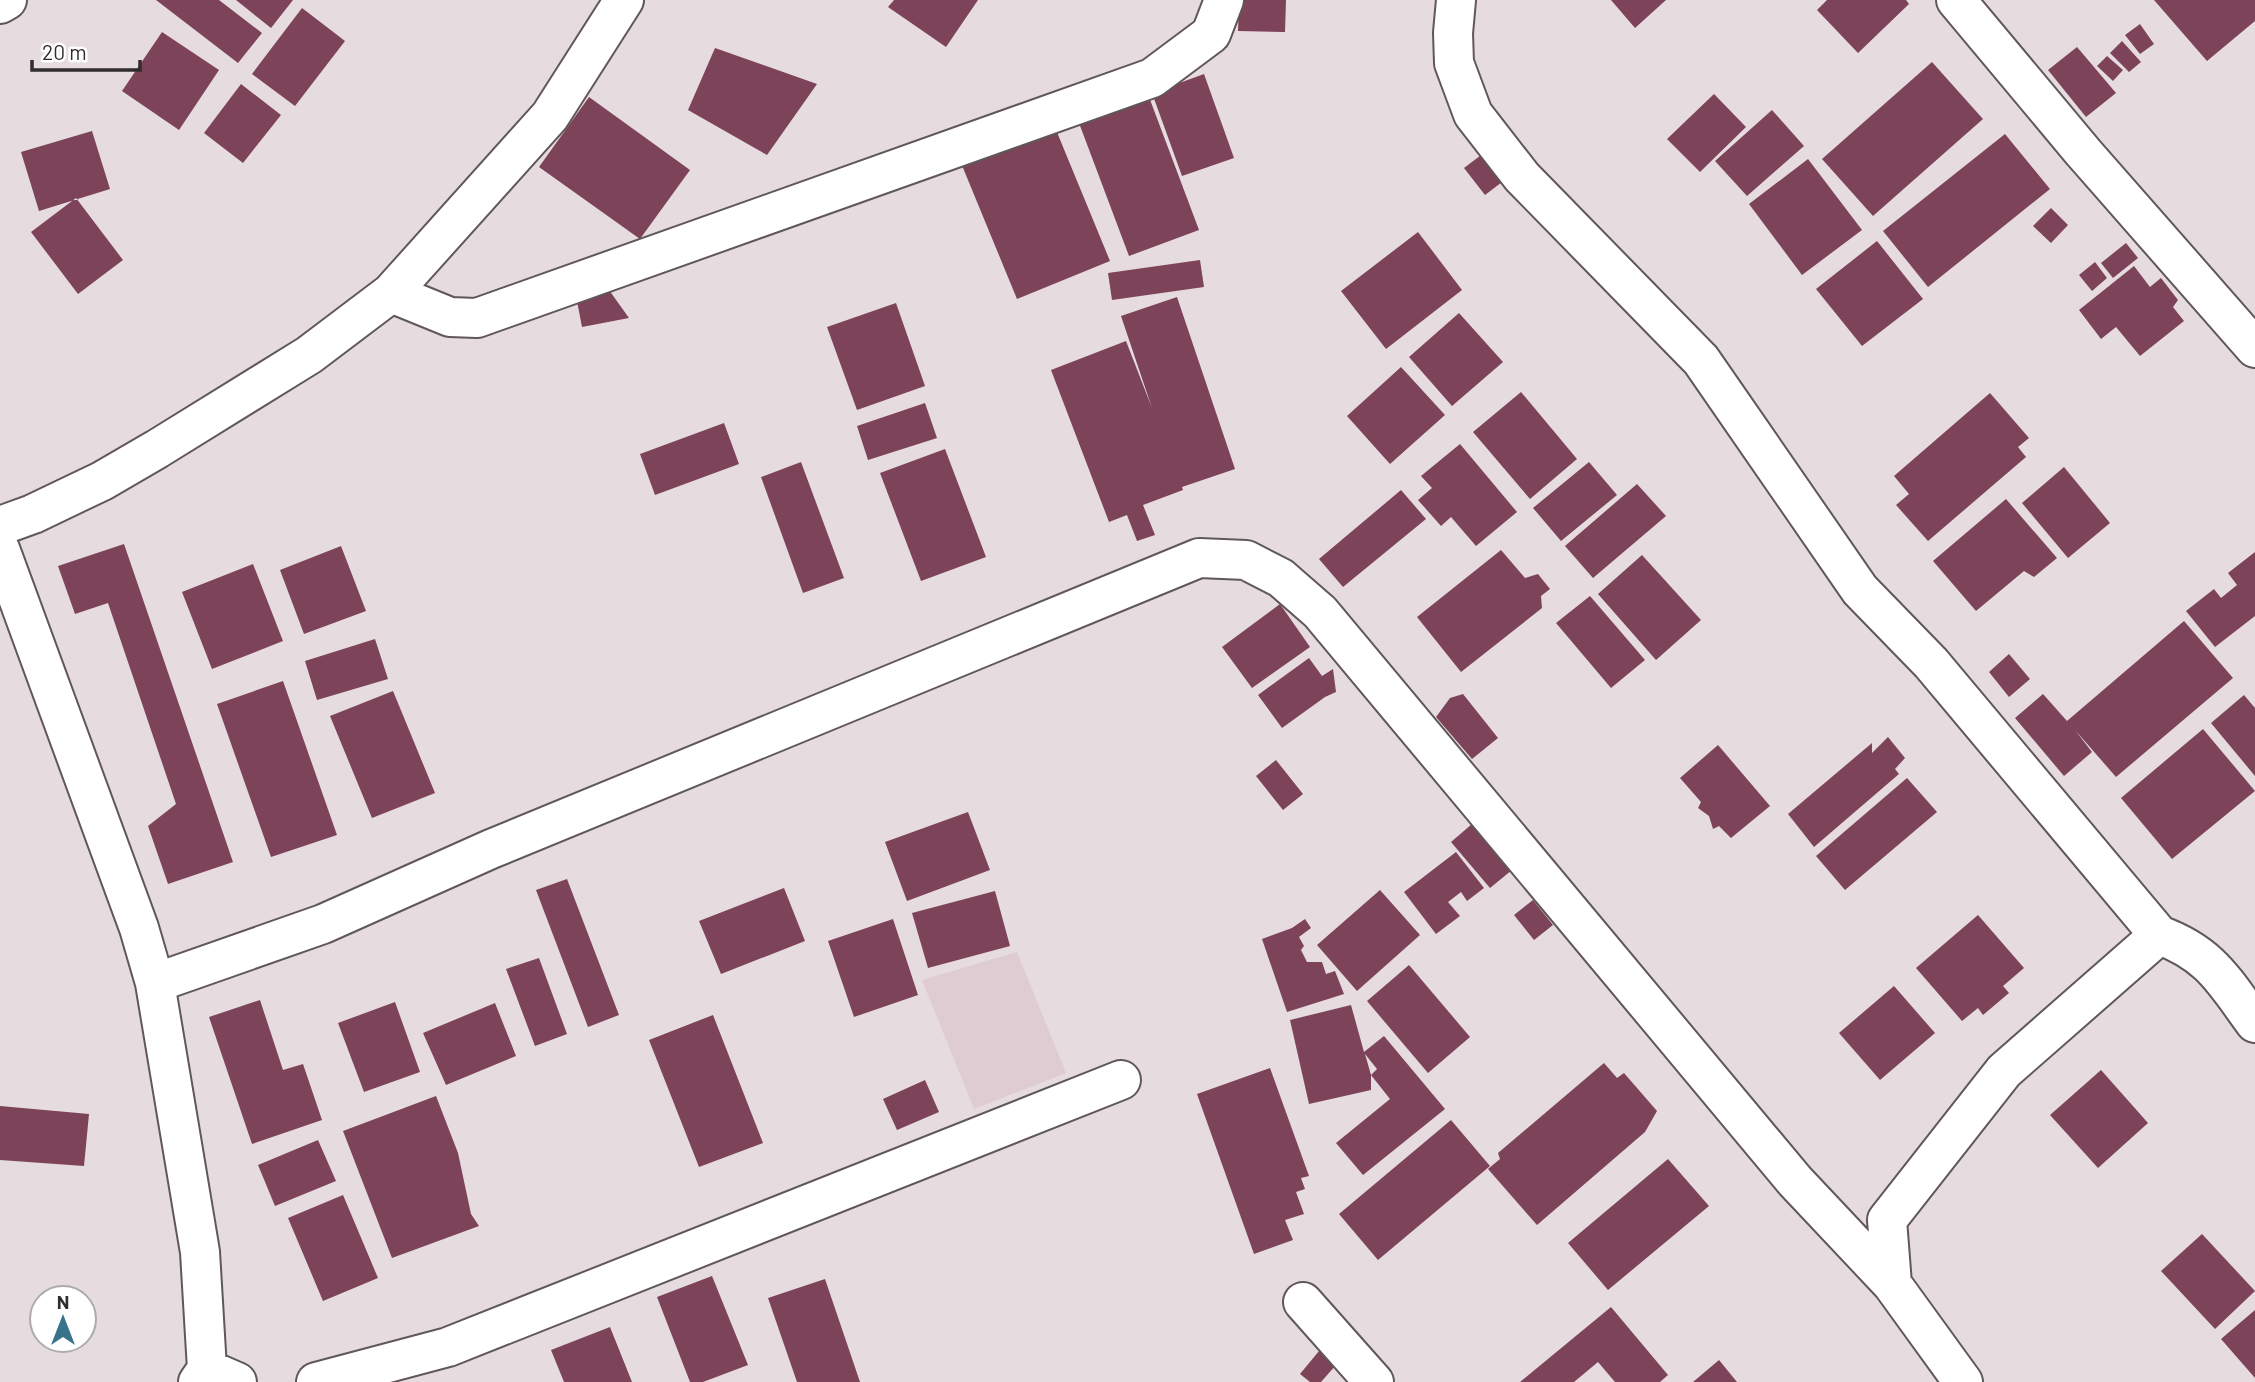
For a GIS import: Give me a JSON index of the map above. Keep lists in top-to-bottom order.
{
  "scale_bar": "20 m",
  "north": "top"
}
